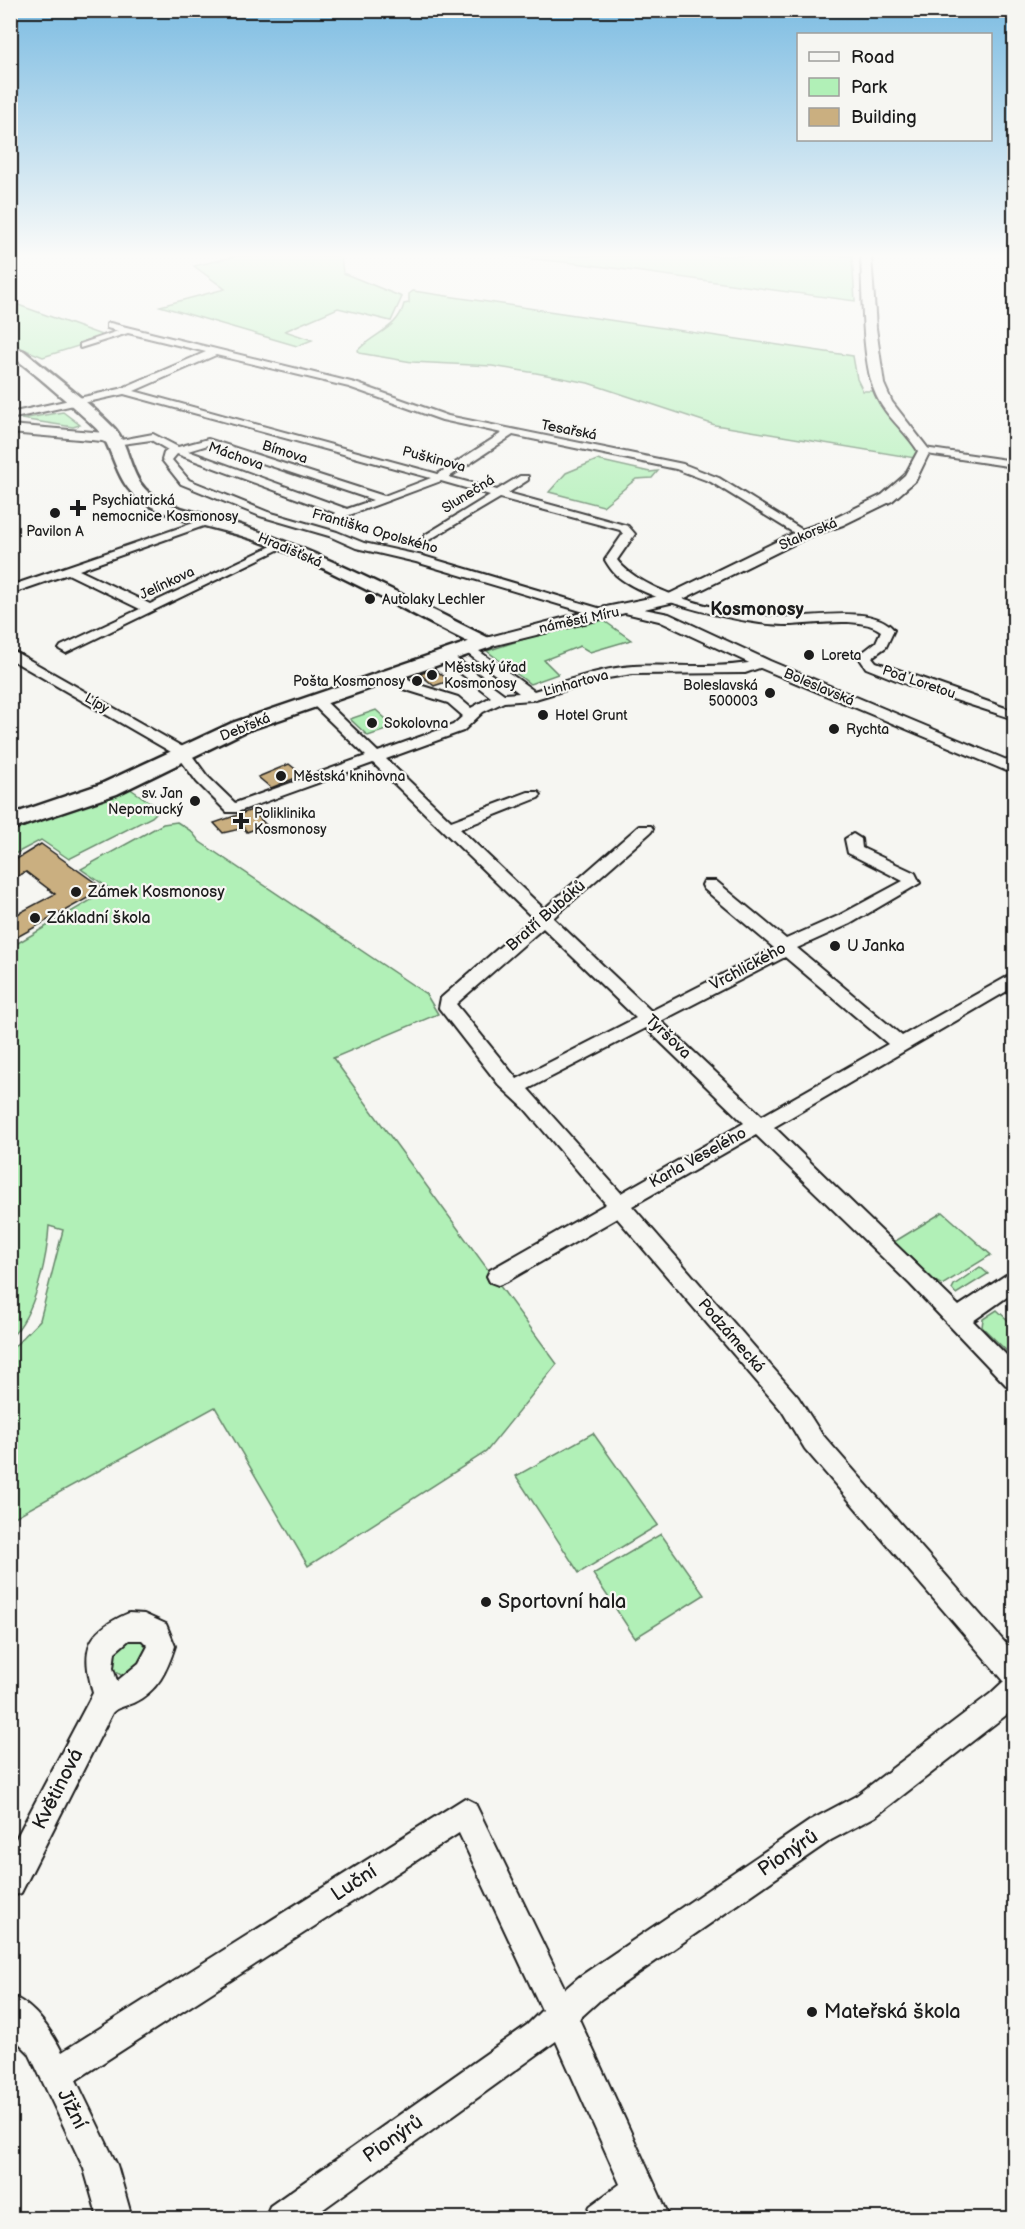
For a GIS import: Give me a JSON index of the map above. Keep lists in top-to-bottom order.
{
  "streets": {
    "main road": ["Hradišťská", "Debřská"],
    "street": [
      "Tesařská",
      "Bímova",
      "Máchova",
      "Puškinova",
      "Slunečná",
      "Františka Opolského",
      "Stakorská",
      "Jelínkova",
      "náměstí Míru",
      "Pod Loretou",
      "Linhartova",
      "Boleslavská",
      "Lípy",
      "Bratří Bubáků",
      "Vrchlického",
      "Tyršova",
      "Karla Veselého",
      "Podzámecká",
      "Květinová",
      "Pionýrů",
      "Luční",
      "Jižní"
    ]
  },
  "crossings": [
    ["Tesařská", "Stakorská"],
    ["Máchova", "Františka Opolského"],
    ["Máchova", "Hradišťská"],
    ["Puškinova", "Slunečná"],
    ["Puškinova", "Stakorská"],
    ["Puškinova", "náměstí Míru"],
    ["Puškinova", "Pod Loretou"],
    ["Františka Opolského", "náměstí Míru"],
    ["Stakorská", "náměstí Míru"],
    ["Stakorská", "Pod Loretou"],
    ["Hradišťská", "Jelínkova"],
    ["Hradišťská", "náměstí Míru"],
    ["Hradišťská", "Debřská"],
    ["náměstí Míru", "Pod Loretou"],
    ["náměstí Míru", "Boleslavská"],
    ["náměstí Míru", "Debřská"],
    ["Linhartova", "Boleslavská"],
    ["Linhartova", "Lípy"],
    ["Linhartova", "Debřská"],
    ["Linhartova", "Tyršova"],
    ["Lípy", "Debřská"],
    ["Debřská", "Tyršova"],
    ["Bratří Bubáků", "Tyršova"],
    ["Bratří Bubáků", "Podzámecká"],
    ["Vrchlického", "Tyršova"],
    ["Vrchlického", "Podzámecká"],
    ["Tyršova", "Karla Veselého"],
    ["Karla Veselého", "Podzámecká"],
    ["Pionýrů", "Luční"],
    ["Luční", "Jižní"]
  ],
  "districts": ["Kosmonosy"],
  "places": {
    "health": ["Psychiatrická nemocnice Kosmonosy", "Poliklinika Kosmonosy"],
    "other": [
      "Pavilon A",
      "Autolaky Lechler",
      "Loreta",
      "Městský úřad Kosmonosy",
      "Pošta Kosmonosy",
      "Boleslavská 500003",
      "Hotel Grunt",
      "Sokolovna",
      "Rychta",
      "Městská knihovna",
      "sv. Jan Nepomucký",
      "Zámek Kosmonosy",
      "Základní škola",
      "U Janka",
      "Sportovní hala",
      "Mateřská škola"
    ]
  },
  "legend": ["Road", "Park", "Building"]
}
